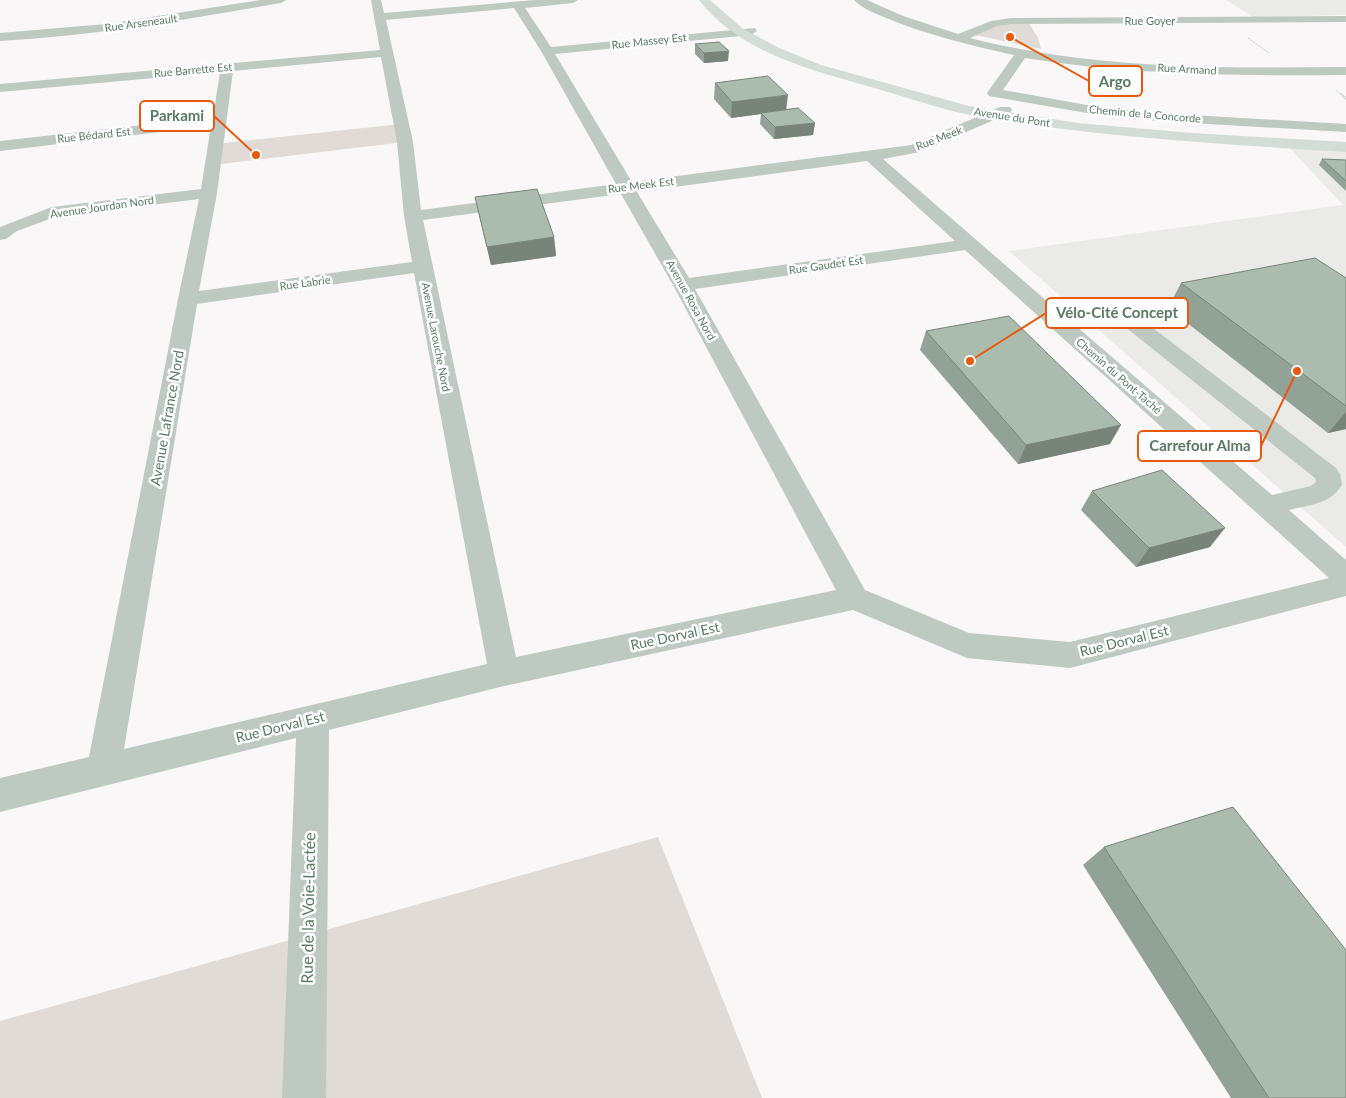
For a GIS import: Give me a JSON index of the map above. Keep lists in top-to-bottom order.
{
  "streets": {
    "main road": ["Avenue du Pont"],
    "street": [
      "Rue Goyer",
      "Rue Arseneault",
      "Rue Massey Est",
      "Rue Armand",
      "Rue Barrette Est",
      "Chemin de la Concorde",
      "Rue Bédard Est",
      "Rue Meek",
      "Rue Meek Est",
      "Avenue Jourdan Nord",
      "Rue Gaudet Est",
      "Rue Labrie",
      "Avenue Rosa Nord",
      "Avenue Larouche Nord",
      "Chemin du Pont-Taché",
      "Avenue Lafrance Nord",
      "Rue Dorval Est",
      "Rue de la Voie-Lactée"
    ]
  },
  "crossings": [
    ["Rue Goyer", "Rue Armand"],
    ["Rue Massey Est", "Avenue du Pont"],
    ["Rue Massey Est", "Avenue Rosa Nord"],
    ["Rue Armand", "Chemin de la Concorde"],
    ["Rue Barrette Est", "Avenue Larouche Nord"],
    ["Rue Barrette Est", "Avenue Lafrance Nord"],
    ["Avenue du Pont", "Rue Meek"],
    ["Rue Bédard Est", "Avenue Lafrance Nord"],
    ["Rue Meek", "Rue Meek Est"],
    ["Rue Meek", "Chemin du Pont-Taché"],
    ["Rue Meek Est", "Avenue Rosa Nord"],
    ["Rue Meek Est", "Avenue Larouche Nord"],
    ["Rue Meek Est", "Chemin du Pont-Taché"],
    ["Avenue Jourdan Nord", "Avenue Lafrance Nord"],
    ["Rue Gaudet Est", "Avenue Rosa Nord"],
    ["Rue Gaudet Est", "Chemin du Pont-Taché"],
    ["Rue Labrie", "Avenue Larouche Nord"],
    ["Rue Labrie", "Avenue Lafrance Nord"],
    ["Avenue Rosa Nord", "Rue Dorval Est"],
    ["Avenue Larouche Nord", "Rue Dorval Est"],
    ["Avenue Lafrance Nord", "Rue Dorval Est"],
    ["Rue Dorval Est", "Rue de la Voie-Lactée"]
  ],
  "places": [
    "Argo",
    "Parkami",
    "Vélo-Cité Concept",
    "Carrefour Alma"
  ]
}
